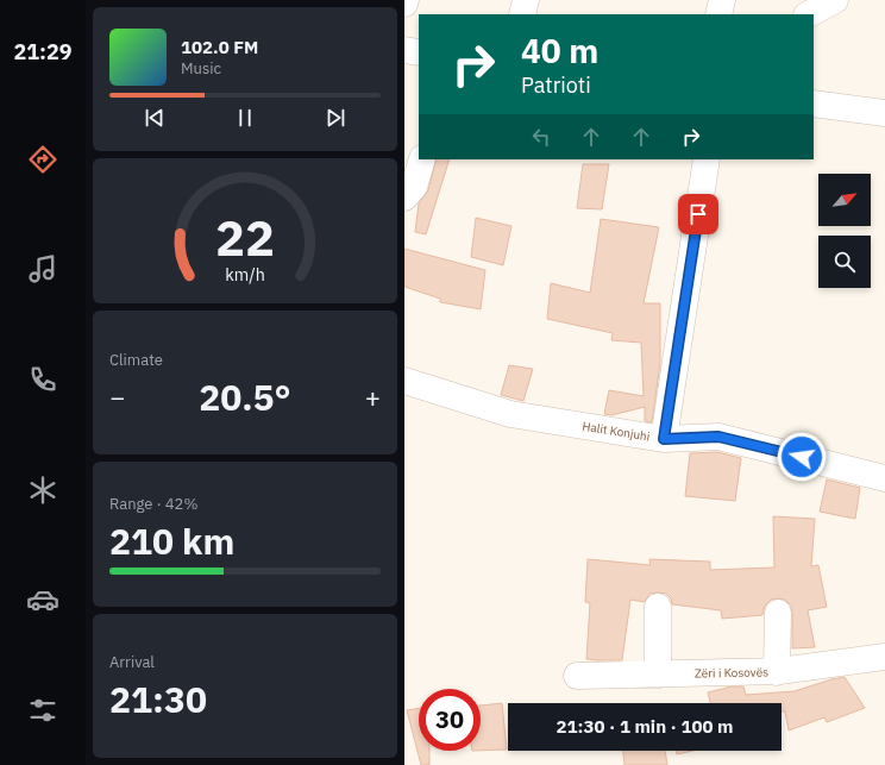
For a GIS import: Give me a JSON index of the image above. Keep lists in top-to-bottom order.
{
  "streets": {
    "street": ["Halit Konjuhi", "Zëri i Kosovës"]
  },
  "north": "top right",
  "page": {
    "tabs": "21:29",
    "turn": ["40 m", "Patrioti"],
    "song": ["102.0 FM", "Music"],
    "tile": [
      "Climate",
      ["Range · 42%", "210 km"],
      ["Arrival", "21:30"]
    ],
    "heat": ["−", "20.5°", "+"],
    "limit": "30",
    "trip": "21:30 · 1 min · 100 m",
    "gauge": ["22", "km/h"]
  }
}
